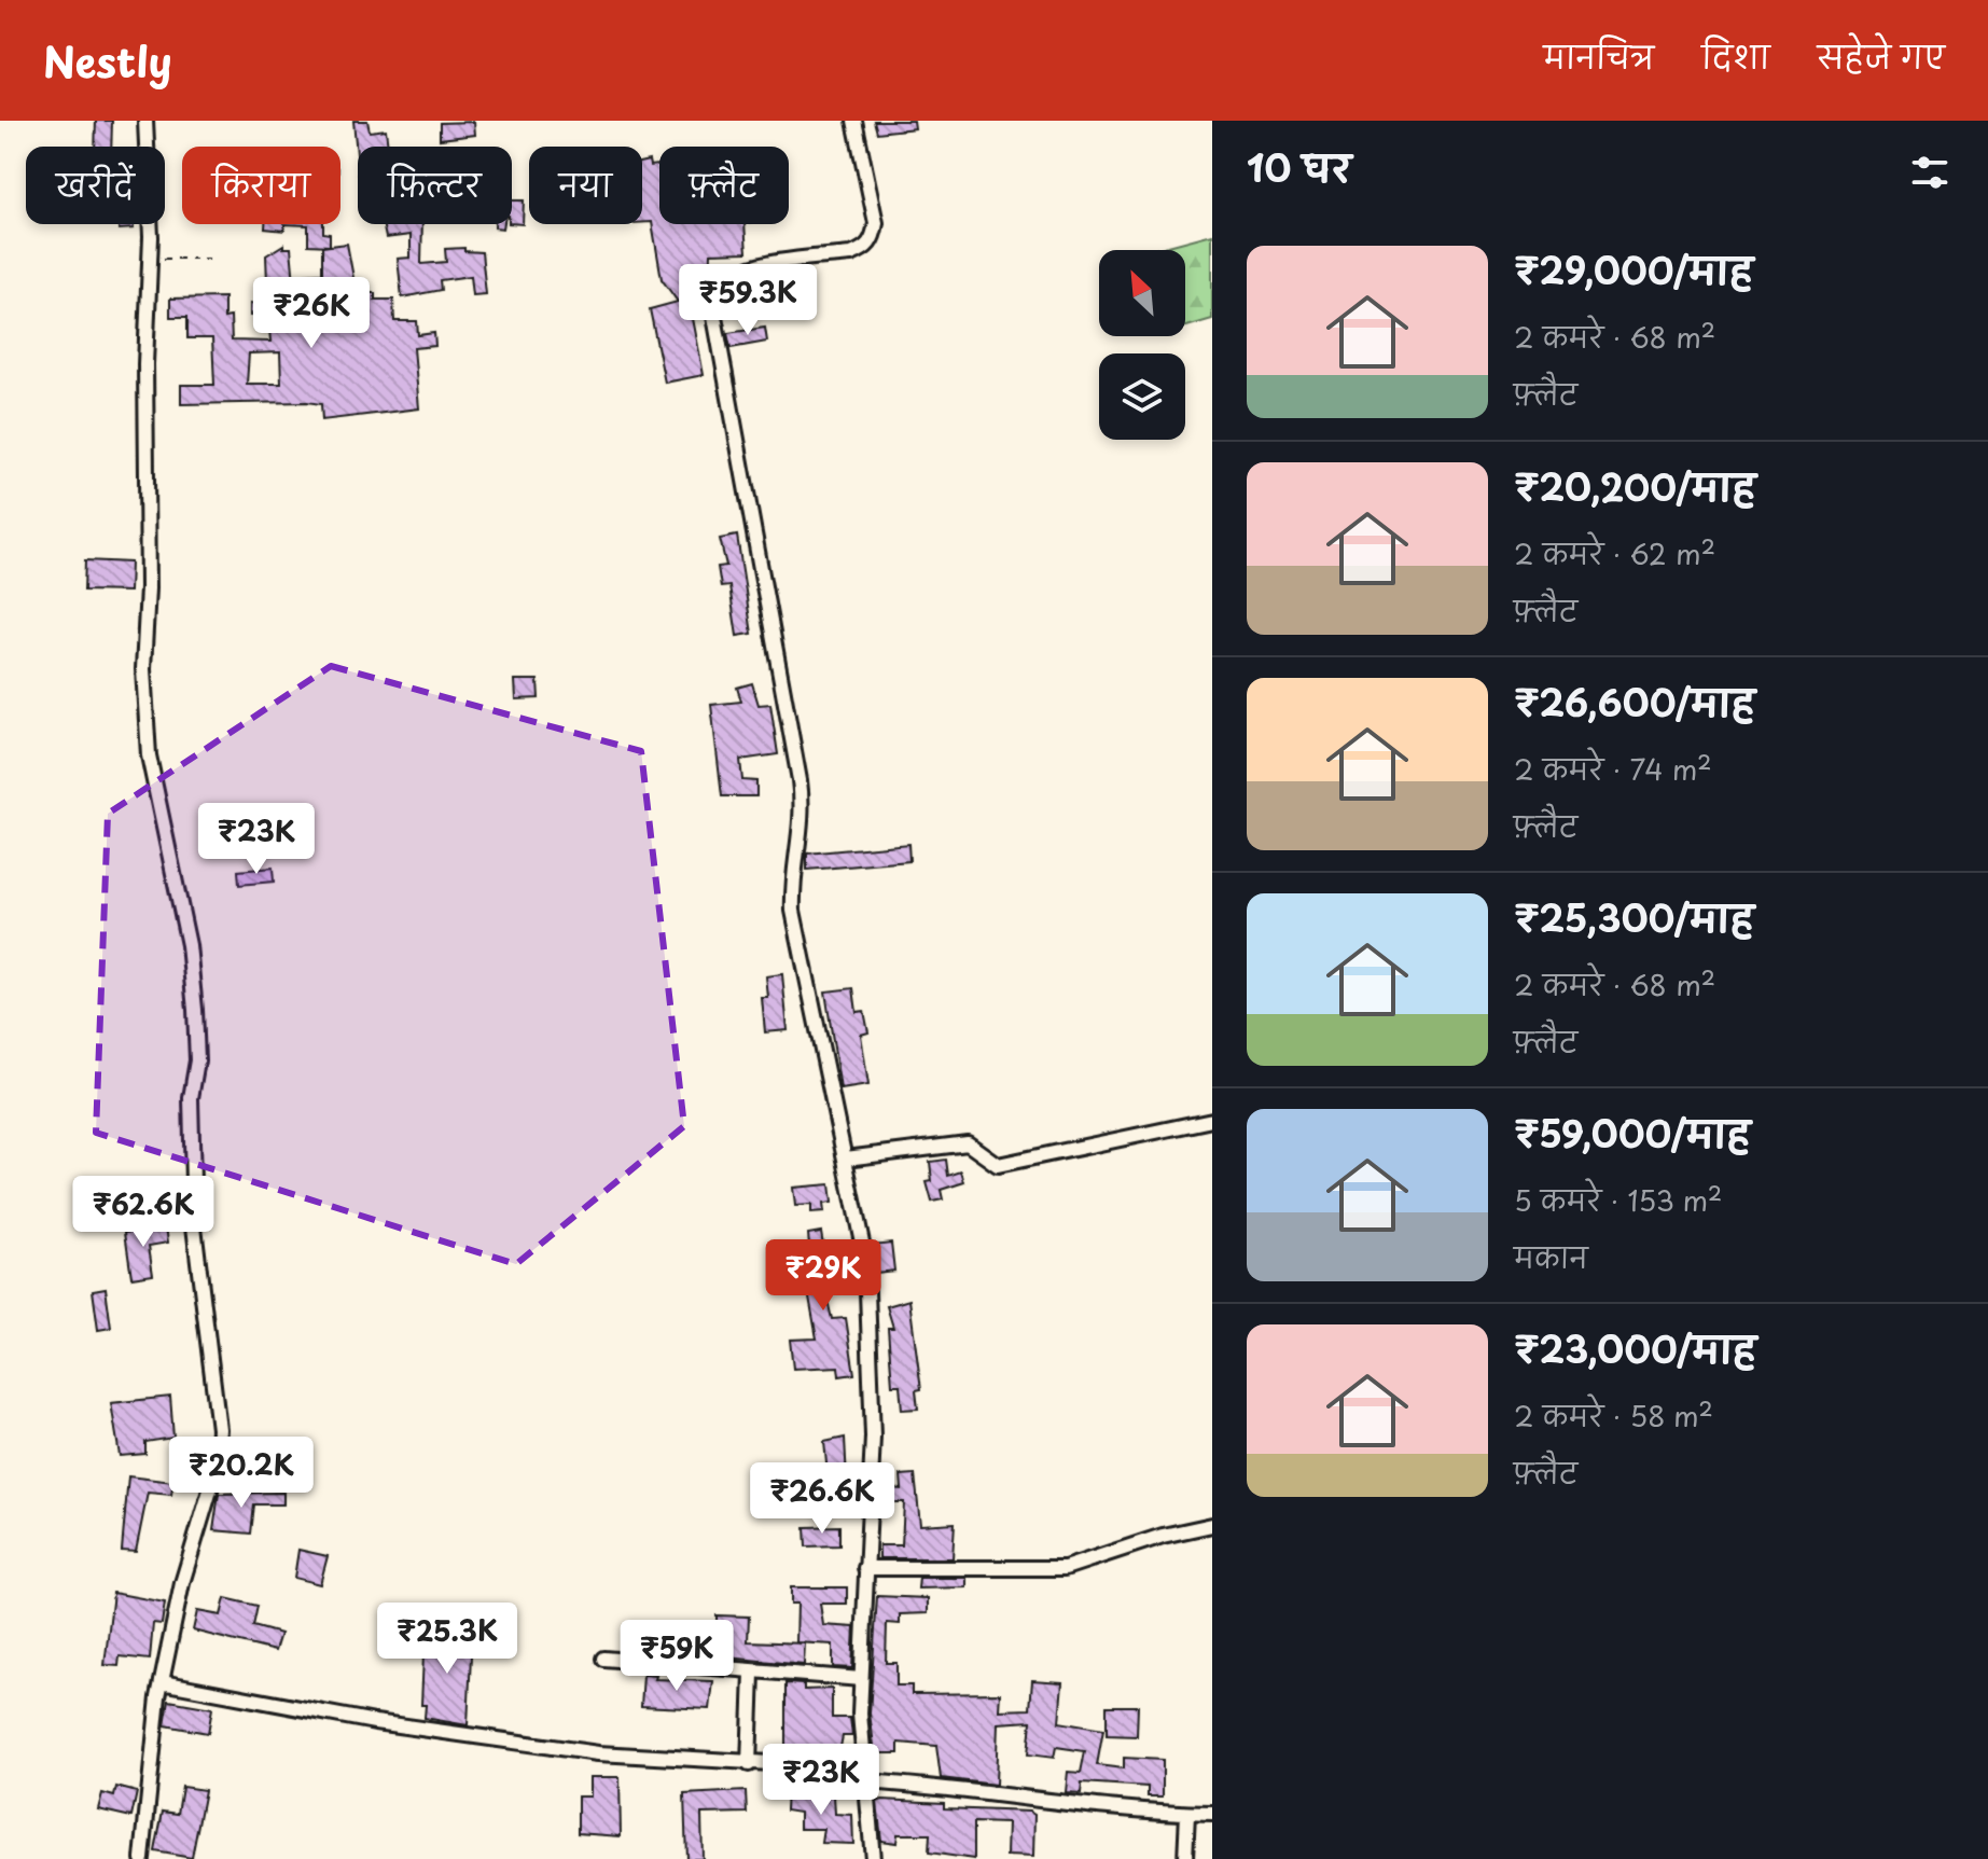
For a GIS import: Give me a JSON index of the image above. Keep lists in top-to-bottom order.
{
  "north": "top left",
  "page": {
    "header": "Nestly",
    "nav": ["मानचित्र", "दिशा", "सहेजे गए"],
    "heading": "10 घर",
    "chip": [
      "खरीदें",
      "किराया",
      "फ़िल्टर",
      "नया",
      "फ़्लैट"
    ],
    "list": [
      {
        "name": "₹29,000/माह",
        "note": "2 कमरे · 68 m² · फ़्लैट"
      },
      {
        "name": "₹20,200/माह",
        "note": "2 कमरे · 62 m² · फ़्लैट"
      },
      {
        "name": "₹26,600/माह",
        "note": "2 कमरे · 74 m² · फ़्लैट"
      },
      {
        "name": "₹25,300/माह",
        "note": "2 कमरे · 68 m² · फ़्लैट"
      },
      {
        "name": "₹59,000/माह",
        "note": "5 कमरे · 153 m² · मकान"
      },
      {
        "name": "₹23,000/माह",
        "note": "2 कमरे · 58 m² · फ़्लैट"
      }
    ],
    "price": [
      "₹59.3K",
      "₹26K",
      "₹23K",
      "₹62.6K",
      "₹29K",
      "₹20.2K",
      "₹26.6K",
      "₹25.3K",
      "₹59K",
      "₹23K"
    ]
  }
}
